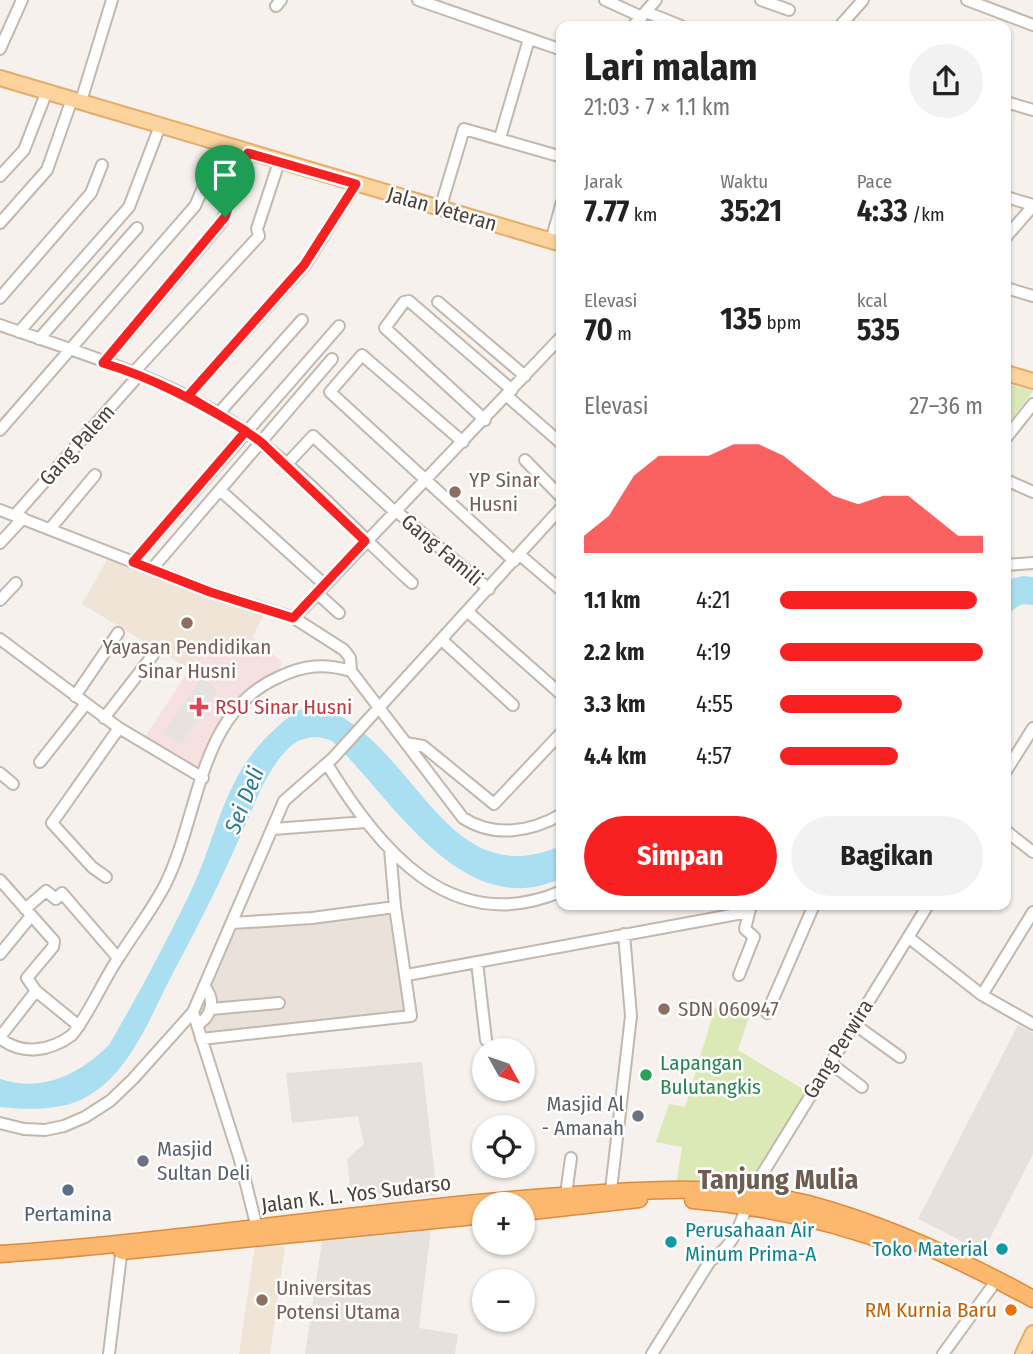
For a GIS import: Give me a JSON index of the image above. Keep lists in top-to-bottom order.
{
  "streets": {
    "highway": ["Jalan K. L. Yos Sudarso"],
    "main road": ["Jalan Veteran"],
    "street": ["Gang Palem", "Gang Famili", "Gang Perwira"]
  },
  "crossings": [
    ["Jalan Veteran", "Gang Palem"],
    ["Gang Perwira", "Jalan K. L. Yos Sudarso"]
  ],
  "districts": ["Tanjung Mulia"],
  "water": ["Sei Deli"],
  "places": {
    "other": [
      "YP Sinar Husni",
      "Yayasan Pendidikan Sinar Husni",
      "SDN 060947",
      "Lapangan Bulutangkis",
      "Masjid Al - Amanah",
      "Masjid Sultan Deli",
      "Pertamina",
      "Perusahaan Air Minum Prima-A",
      "Toko Material",
      "Universitas Potensi Utama",
      "RM Kurnia Baru"
    ],
    "health": ["RSU Sinar Husni"]
  },
  "north": "bottom right",
  "page": {
    "heading": ["Lari malam", "21:03 · 7 × 1.1 km"],
    "stats": [
      ["Jarak", "7.77 km"],
      ["Waktu", "35:21"],
      ["Pace", "4:33 /km"],
      ["Elevasi", "70 m"],
      ["135 bpm"],
      ["kcal", "535"]
    ],
    "chart": ["Elevasi", "27–36 m"],
    "list": [
      {
        "name": "1.1 km",
        "note": "4:21"
      },
      {
        "name": "2.2 km",
        "note": "4:19"
      },
      {
        "name": "3.3 km",
        "note": "4:55"
      },
      {
        "name": "4.4 km",
        "note": "4:57"
      }
    ],
    "buttons": ["Simpan", "Bagikan"],
    "map_buttons": ["+", "−"]
  }
}
